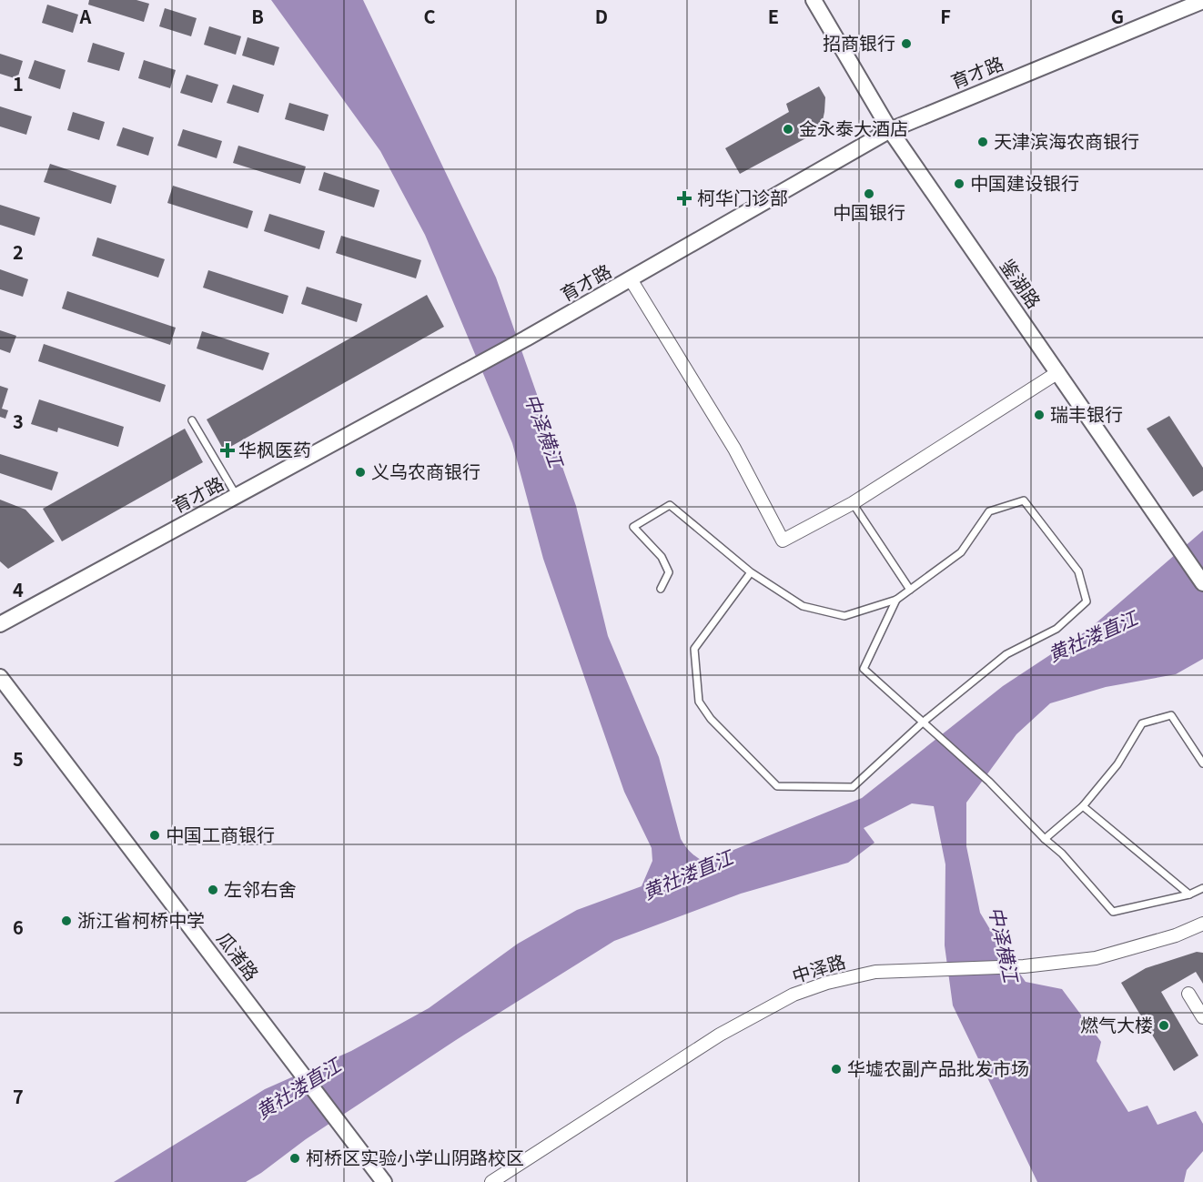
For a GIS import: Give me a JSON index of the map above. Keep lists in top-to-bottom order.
{
  "streets": {
    "street": [
      "育才路",
      "鉴湖路",
      "瓜渚路",
      "中泽路"
    ]
  },
  "crossings": [
    ["育才路", "鉴湖路"]
  ],
  "water": ["中泽横江", "黄社溇直江"],
  "places": {
    "other": [
      "招商银行",
      "金永泰大酒店",
      "天津滨海农商银行",
      "中国建设银行",
      "中国银行",
      "瑞丰银行",
      "义乌农商银行",
      "中国工商银行",
      "左邻右舍",
      "浙江省柯桥中学",
      "燃气大楼",
      "华墟农副产品批发市场",
      "柯桥区实验小学山阴路校区"
    ],
    "health": ["柯华门诊部", "华枫医药"]
  },
  "grid": {
    "columns": [
      "A",
      "B",
      "C",
      "D",
      "E",
      "F",
      "G"
    ],
    "rows": [
      "1",
      "2",
      "3",
      "4",
      "5",
      "6",
      "7"
    ]
  }
}
